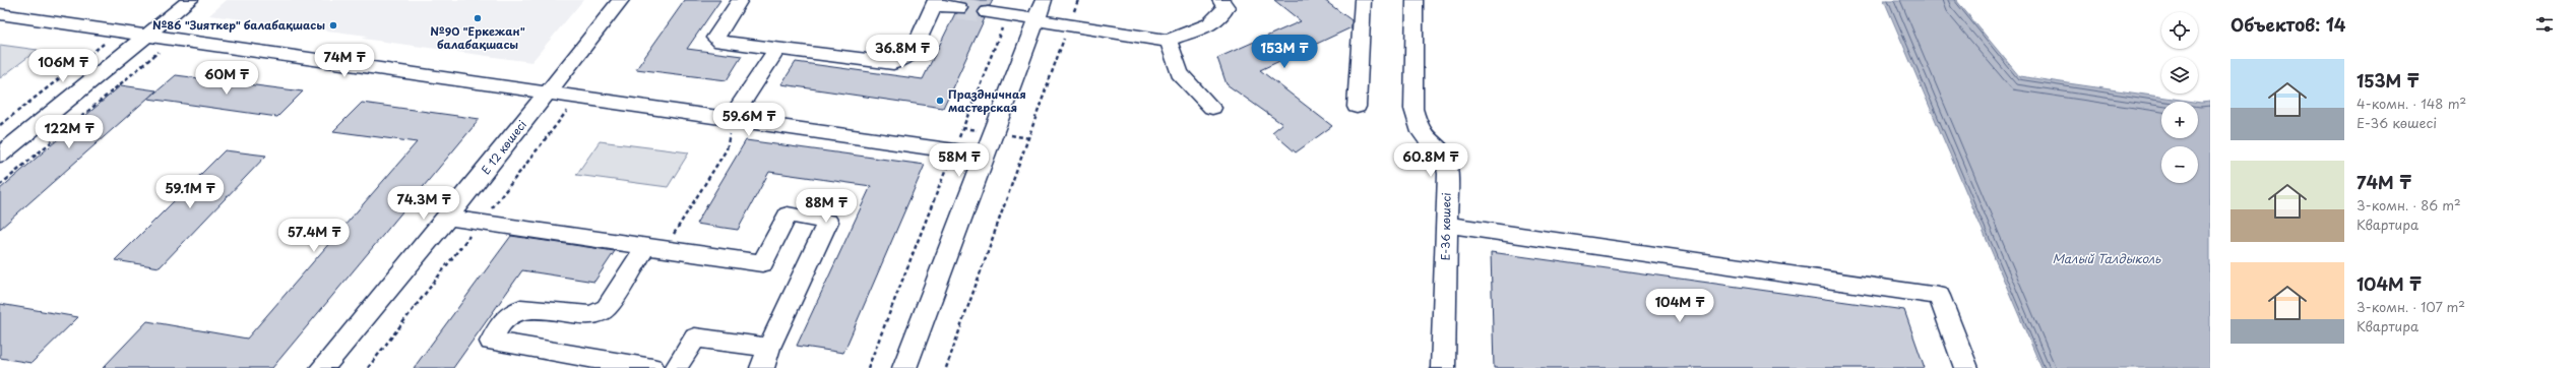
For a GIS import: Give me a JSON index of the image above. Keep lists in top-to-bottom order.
{
  "streets": {
    "street": ["Е 12 көшесі", "Е-36 көшесі"]
  },
  "water": ["Малый Талдыколь"],
  "places": ["№90 \"Еркежан\" балабақшасы", "№86 \"Зияткер\" балабақшасы", "Праздничная мастерская"],
  "page": {
    "heading": "Объектов: 14",
    "map_buttons": ["+", "−"],
    "price": [
      "36.8M ₸",
      "153M ₸",
      "74M ₸",
      "106M ₸",
      "60M ₸",
      "59.6M ₸",
      "122M ₸",
      "58M ₸",
      "60.8M ₸",
      "59.1M ₸",
      "74.3M ₸",
      "88M ₸",
      "57.4M ₸",
      "104M ₸"
    ],
    "list": [
      {
        "name": "153M ₸",
        "note": "4-комн. · 148 m² · Е-36 көшесі"
      },
      {
        "name": "74M ₸",
        "note": "3-комн. · 86 m² · Квартира"
      },
      {
        "name": "104M ₸",
        "note": "3-комн. · 107 m² · Квартира"
      }
    ]
  }
}
